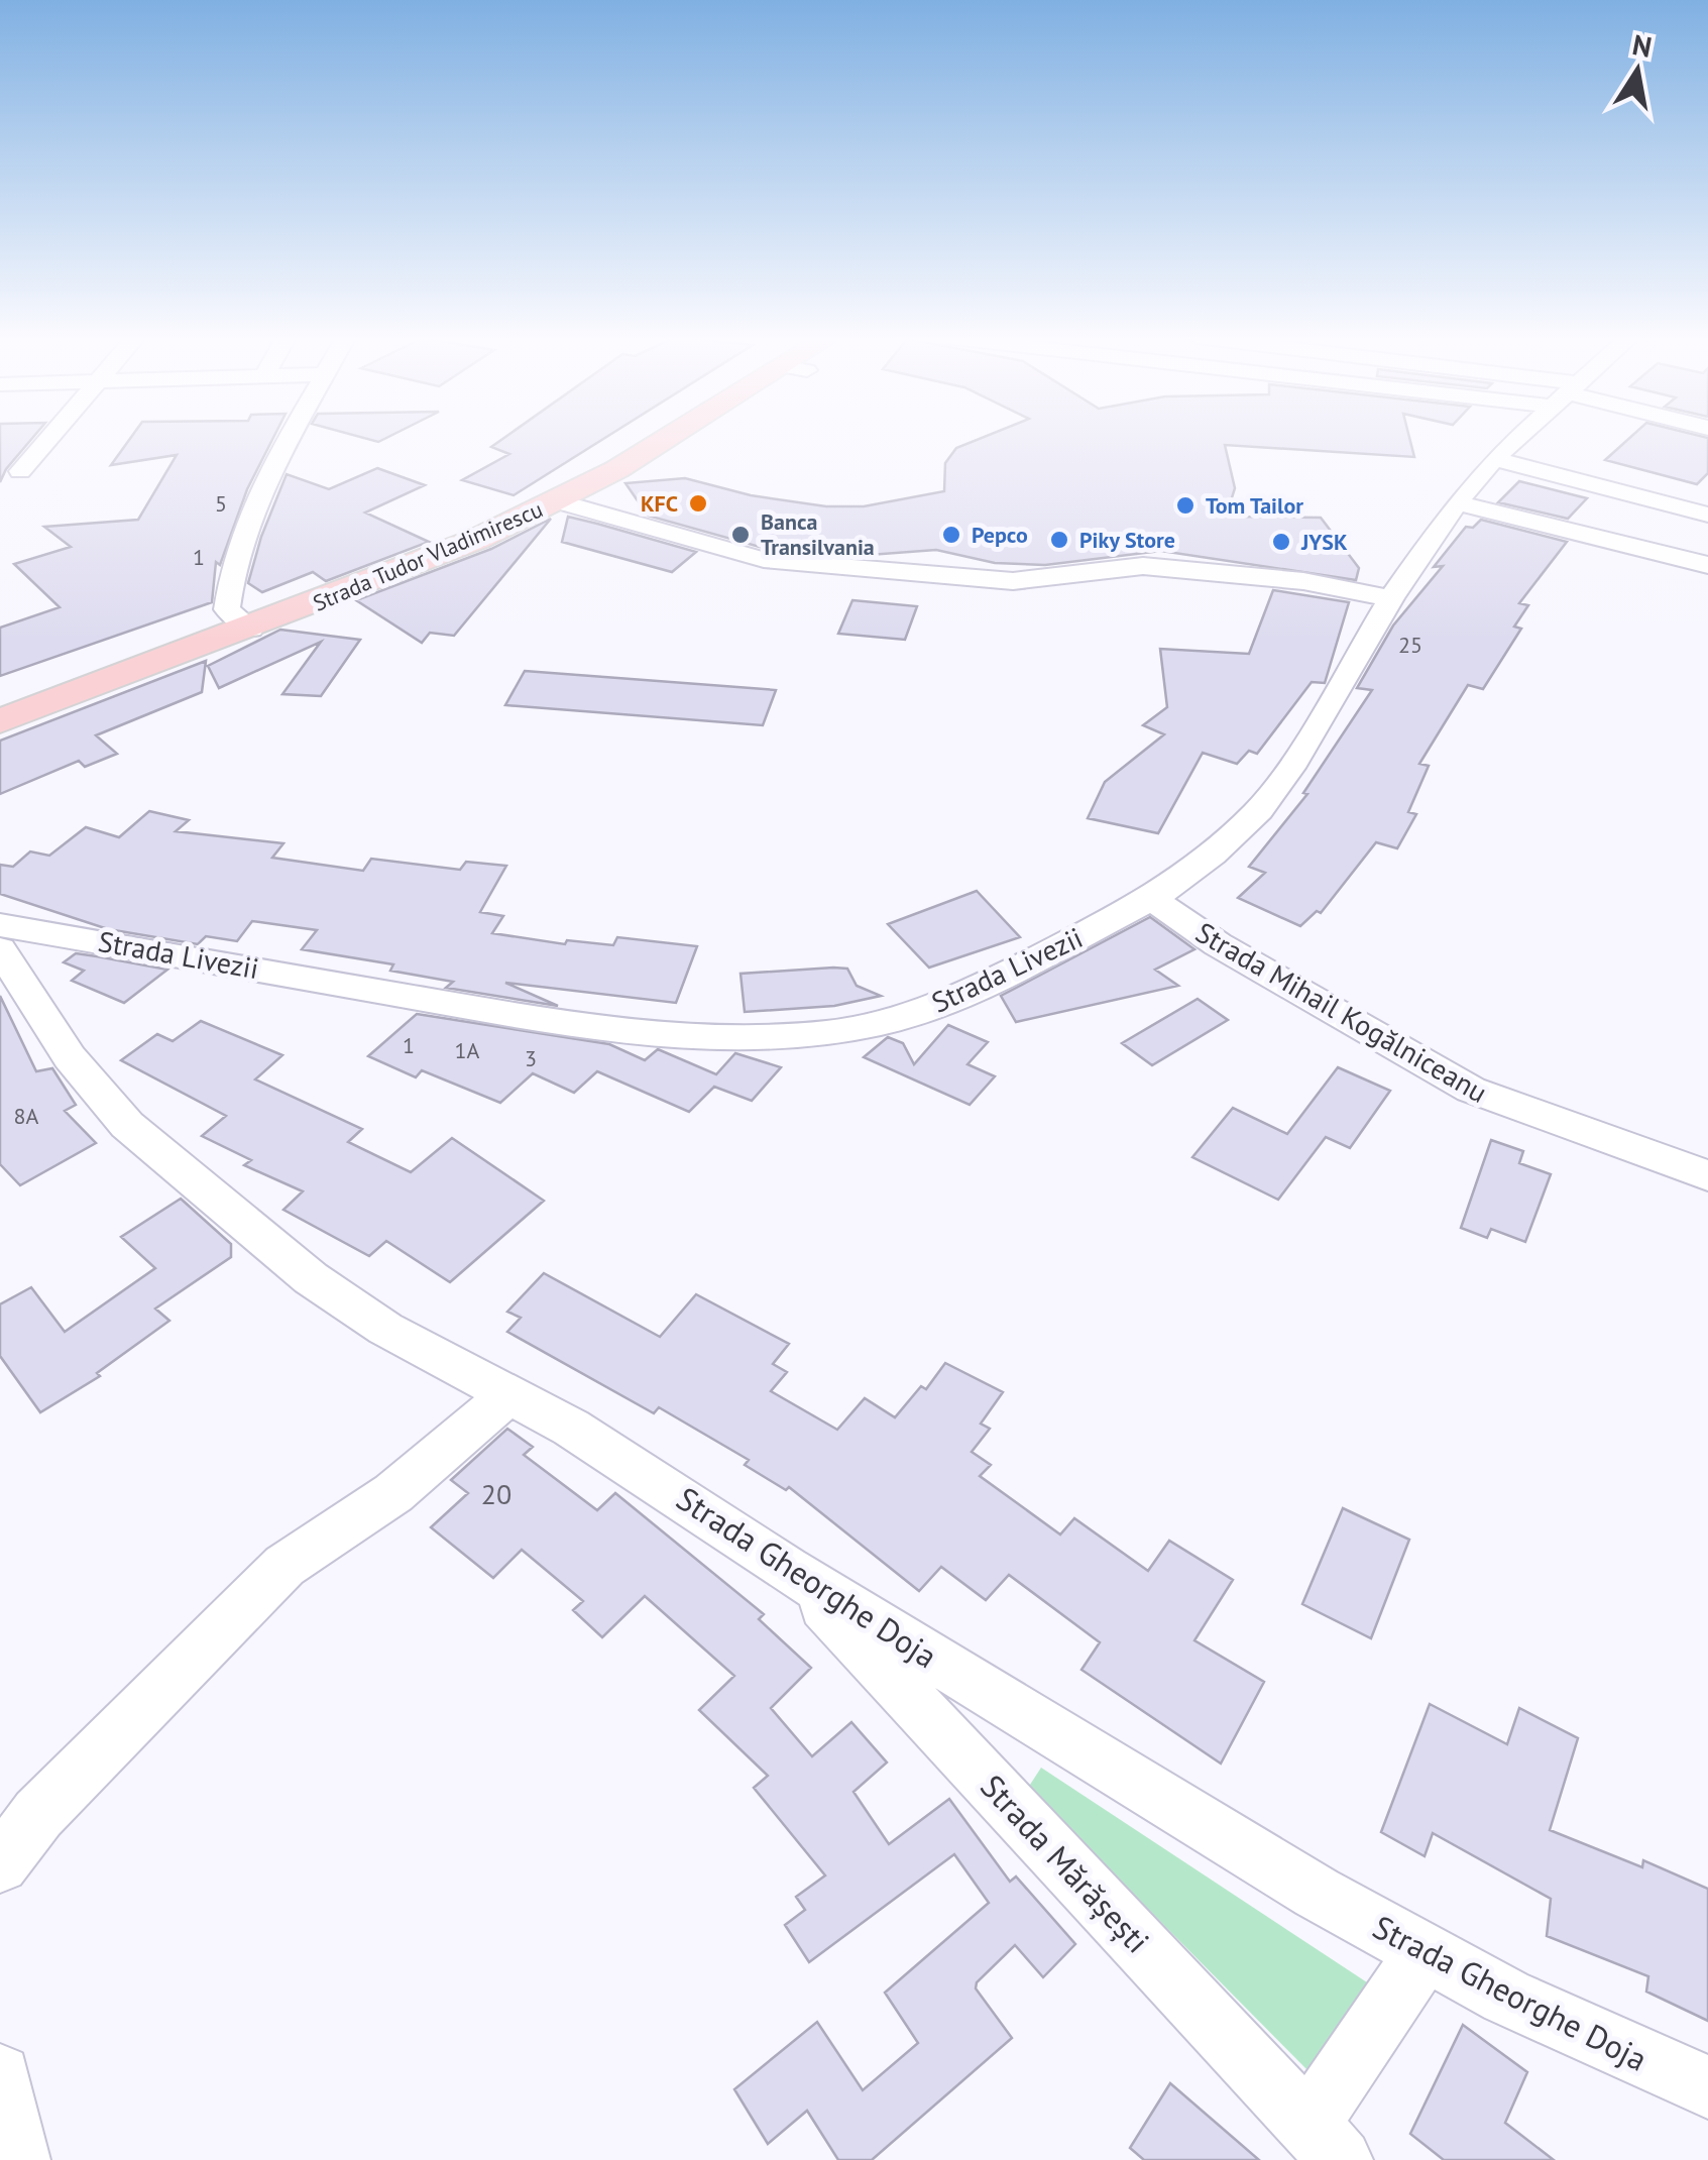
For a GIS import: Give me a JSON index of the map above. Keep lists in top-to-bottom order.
{
  "streets": {
    "main road": ["Strada Tudor Vladimirescu"],
    "street": [
      "Strada Livezii",
      "Strada Mihail Kogălniceanu",
      "Strada Gheorghe Doja",
      "Strada Mărășești"
    ]
  },
  "crossings": [
    ["Strada Livezii", "Strada Mihail Kogălniceanu"],
    ["Strada Gheorghe Doja", "Strada Mărășești"]
  ],
  "places": [
    "KFC",
    "Tom Tailor",
    "Banca Transilvania",
    "Pepco",
    "Piky Store",
    "JYSK"
  ],
  "house_numbers": [
    "5",
    "1",
    "25",
    "1",
    "1A",
    "3",
    "8A",
    "20"
  ],
  "north": "top"
}
